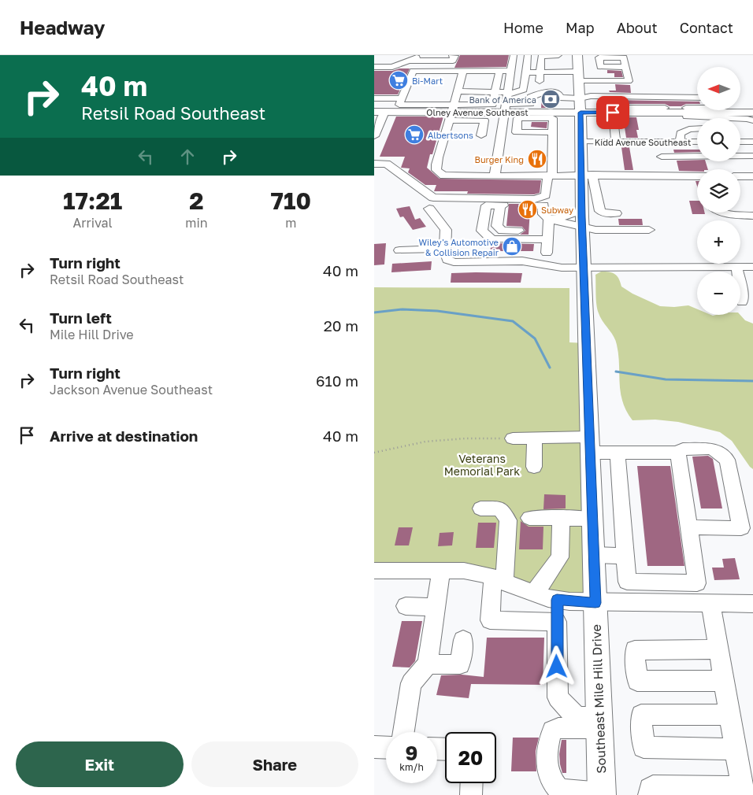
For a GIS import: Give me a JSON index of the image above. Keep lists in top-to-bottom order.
{
  "streets": {
    "main road": ["Olney Avenue Southeast", "Southeast Mile Hill Drive"],
    "street": ["Kidd Avenue Southeast"]
  },
  "crossings": [
    ["Olney Avenue Southeast", "Southeast Mile Hill Drive"],
    ["Kidd Avenue Southeast", "Southeast Mile Hill Drive"]
  ],
  "parks": ["Veterans Memorial Park"],
  "places": {
    "supermarket": ["Bi-Mart", "Albertsons"],
    "bank": ["Bank of America"],
    "restaurant": ["Burger King", "Subway"],
    "shop": ["Wiley's Automotive & Collision Repair"]
  },
  "north": "left",
  "page": {
    "header": "Headway",
    "nav": [
      "Home",
      "Map",
      "About",
      "Contact"
    ],
    "turn": ["40 m", "Retsil Road Southeast"],
    "map_buttons": ["+", "−"],
    "eta": [
      "17:21",
      "Arrival",
      "2",
      "min",
      "710",
      "m"
    ],
    "list": [
      {
        "name": "Turn right",
        "note": "Retsil Road Southeast",
        "value": "40 m"
      },
      {
        "name": "Turn left",
        "note": "Mile Hill Drive",
        "value": "20 m"
      },
      {
        "name": "Turn right",
        "note": "Jackson Avenue Southeast",
        "value": "610 m"
      },
      {
        "name": "Arrive at destination",
        "value": "40 m"
      }
    ],
    "speed": "9 km/h",
    "limit": "20",
    "buttons": ["Exit", "Share"]
  }
}
